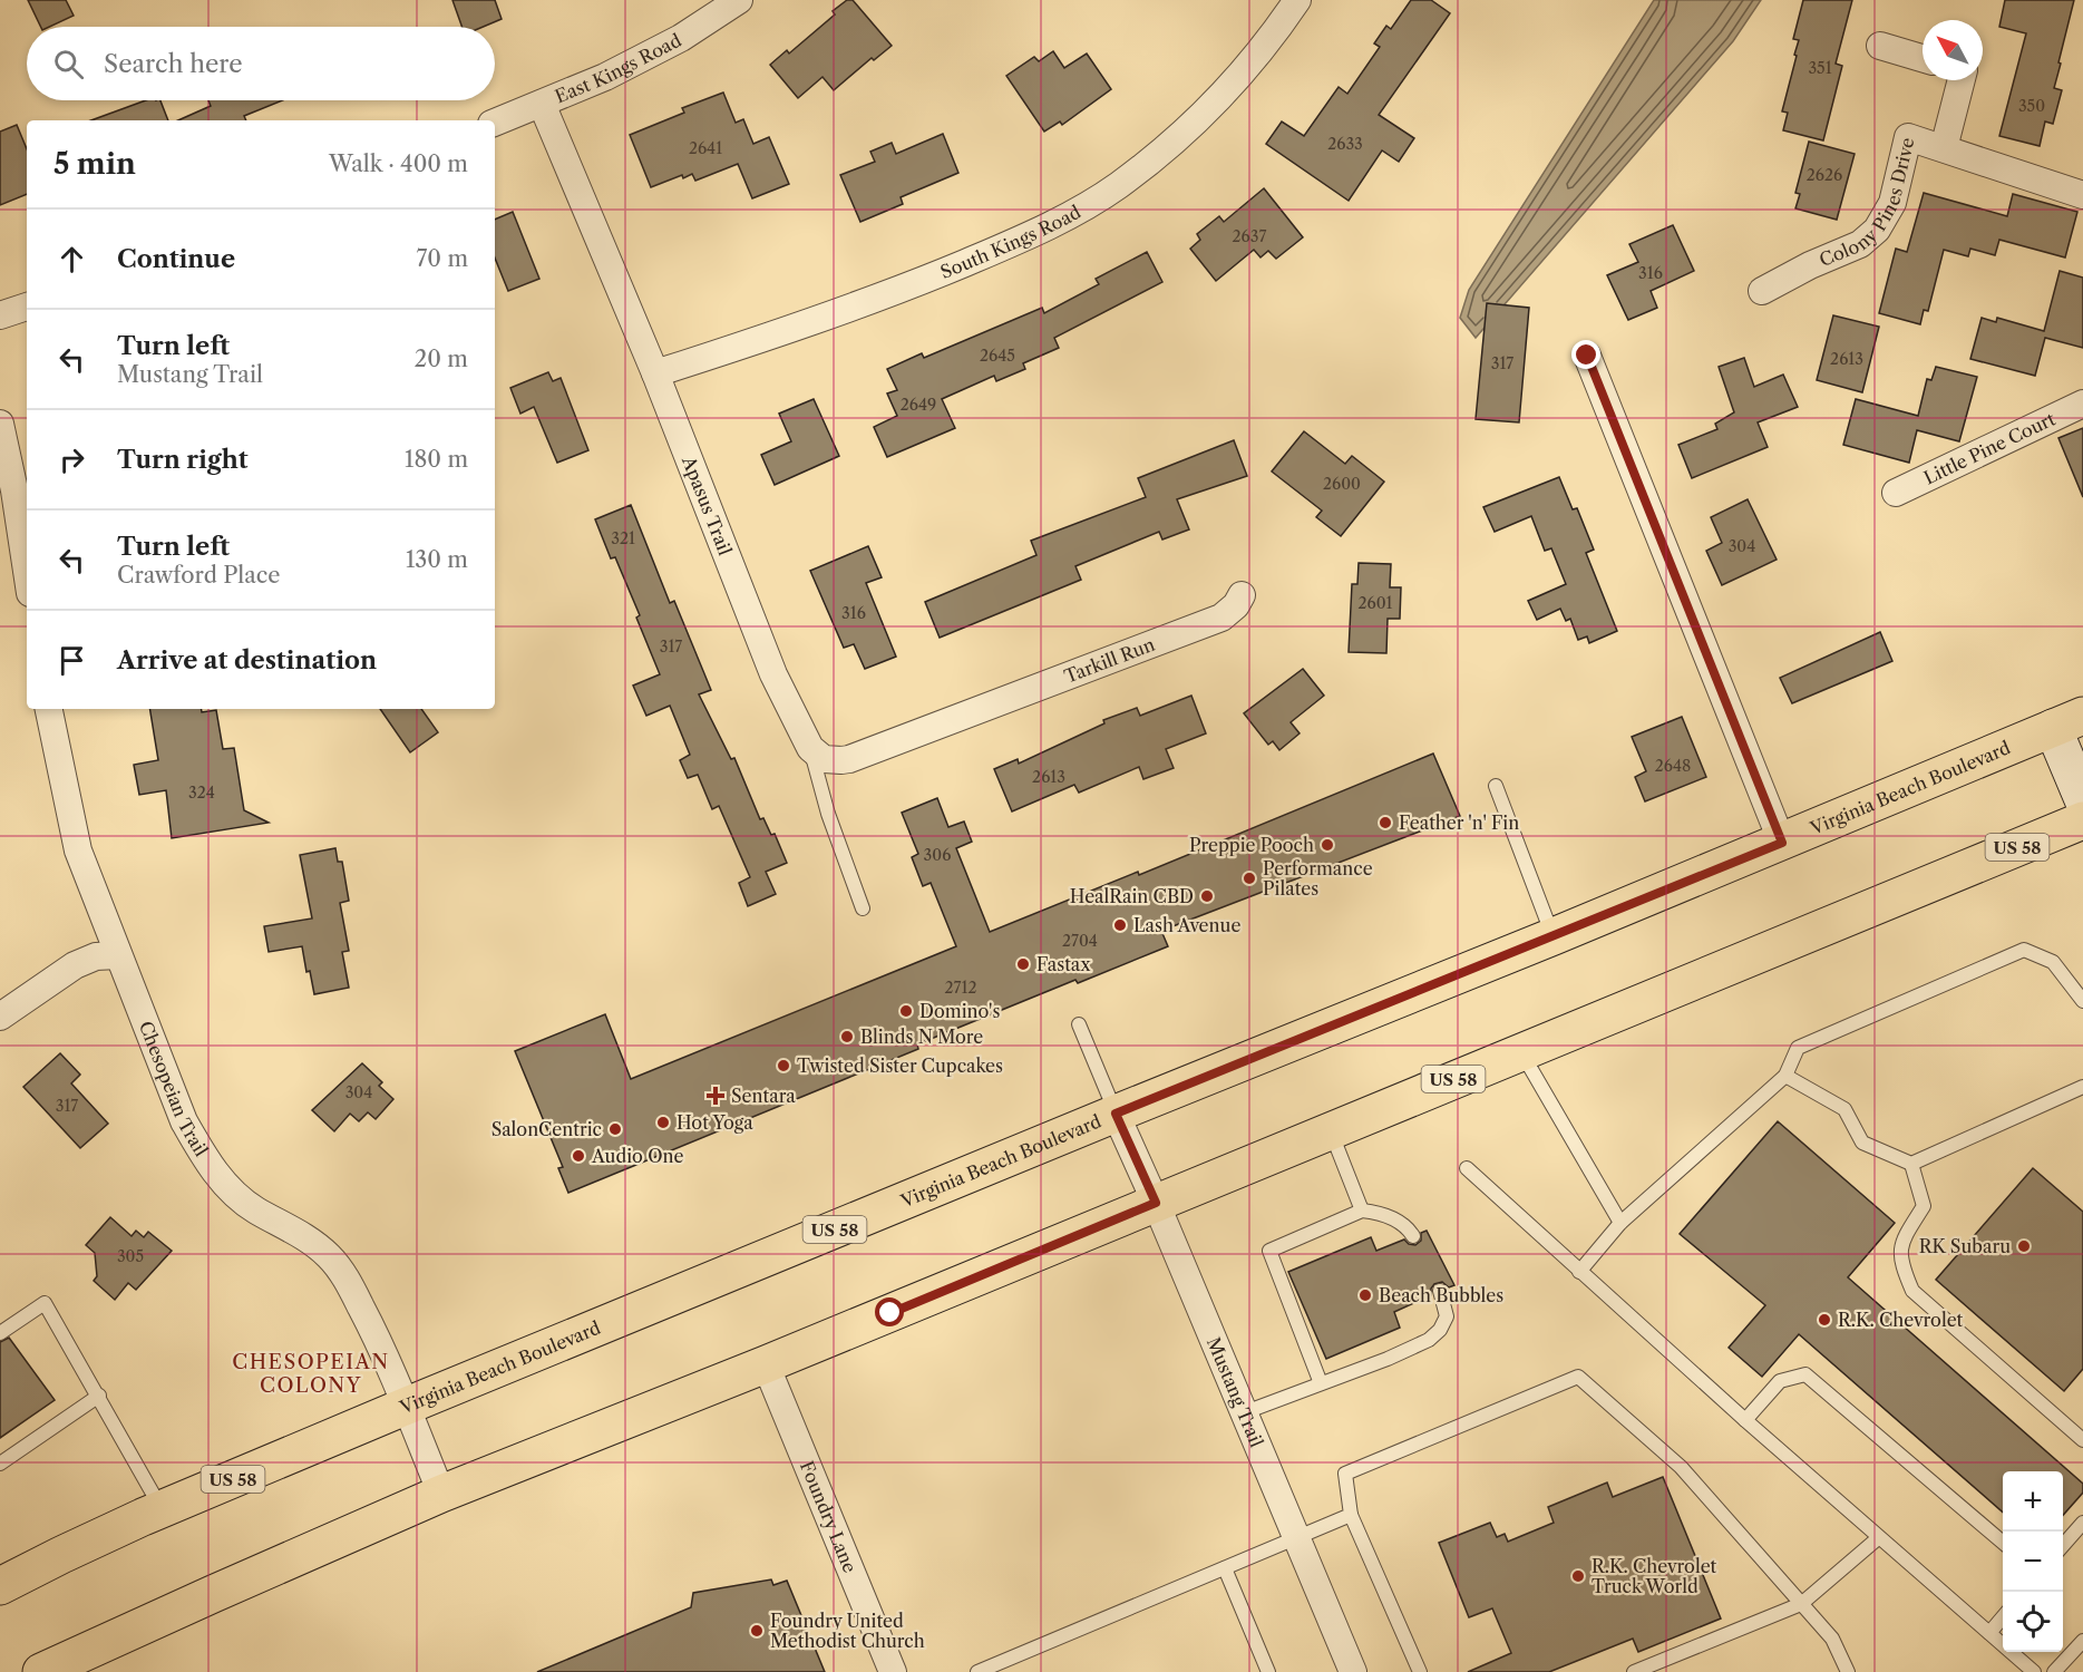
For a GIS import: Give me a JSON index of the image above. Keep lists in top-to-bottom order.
{
  "streets": {
    "main road": ["Virginia Beach Boulevard", "US 58"],
    "street": [
      "East Kings Road",
      "Colony Pines Drive",
      "South Kings Road",
      "Little Pine Court",
      "Apasus Trail",
      "Tarkill Run",
      "Chesopeian Trail",
      "Mustang Trail",
      "Foundry Lane"
    ]
  },
  "crossings": [
    ["East Kings Road", "Apasus Trail"],
    ["South Kings Road", "Apasus Trail"],
    ["Apasus Trail", "Tarkill Run"],
    ["Virginia Beach Boulevard", "Chesopeian Trail"],
    ["Virginia Beach Boulevard", "Mustang Trail"],
    ["US 58", "Chesopeian Trail"],
    ["US 58", "Mustang Trail"],
    ["US 58", "Foundry Lane"]
  ],
  "districts": ["CHESOPEIAN COLONY"],
  "places": {
    "other": [
      "Feather 'n' Fin",
      "Preppie Pooch",
      "Performance Pilates",
      "HealRain CBD",
      "Lash Avenue",
      "Fastax",
      "Domino's",
      "Blinds N More",
      "Twisted Sister Cupcakes",
      "Hot Yoga",
      "SalonCentric",
      "Audio One",
      "RK Subaru",
      "Beach Bubbles",
      "R.K. Chevrolet",
      "R.K. Chevrolet Truck World",
      "Foundry United Methodist Church"
    ],
    "health": ["Sentara"]
  },
  "house_numbers": [
    "351",
    "350",
    "2633",
    "2641",
    "2626",
    "2637",
    "316",
    "2645",
    "2613",
    "317",
    "2649",
    "2600",
    "321",
    "304",
    "2601",
    "316",
    "317",
    "2648",
    "2613",
    "324",
    "306",
    "2704",
    "2712",
    "304",
    "317",
    "305"
  ],
  "north": "top left",
  "page": {
    "search": "Search here",
    "heading": ["5 min", "Walk · 400 m"],
    "list": [
      ["Continue", "70 m"],
      ["Turn left", "Mustang Trail", "20 m"],
      ["Turn right", "180 m"],
      ["Turn left", "Crawford Place", "130 m"],
      "Arrive at destination"
    ],
    "map_buttons": ["+", "−"]
  }
}
